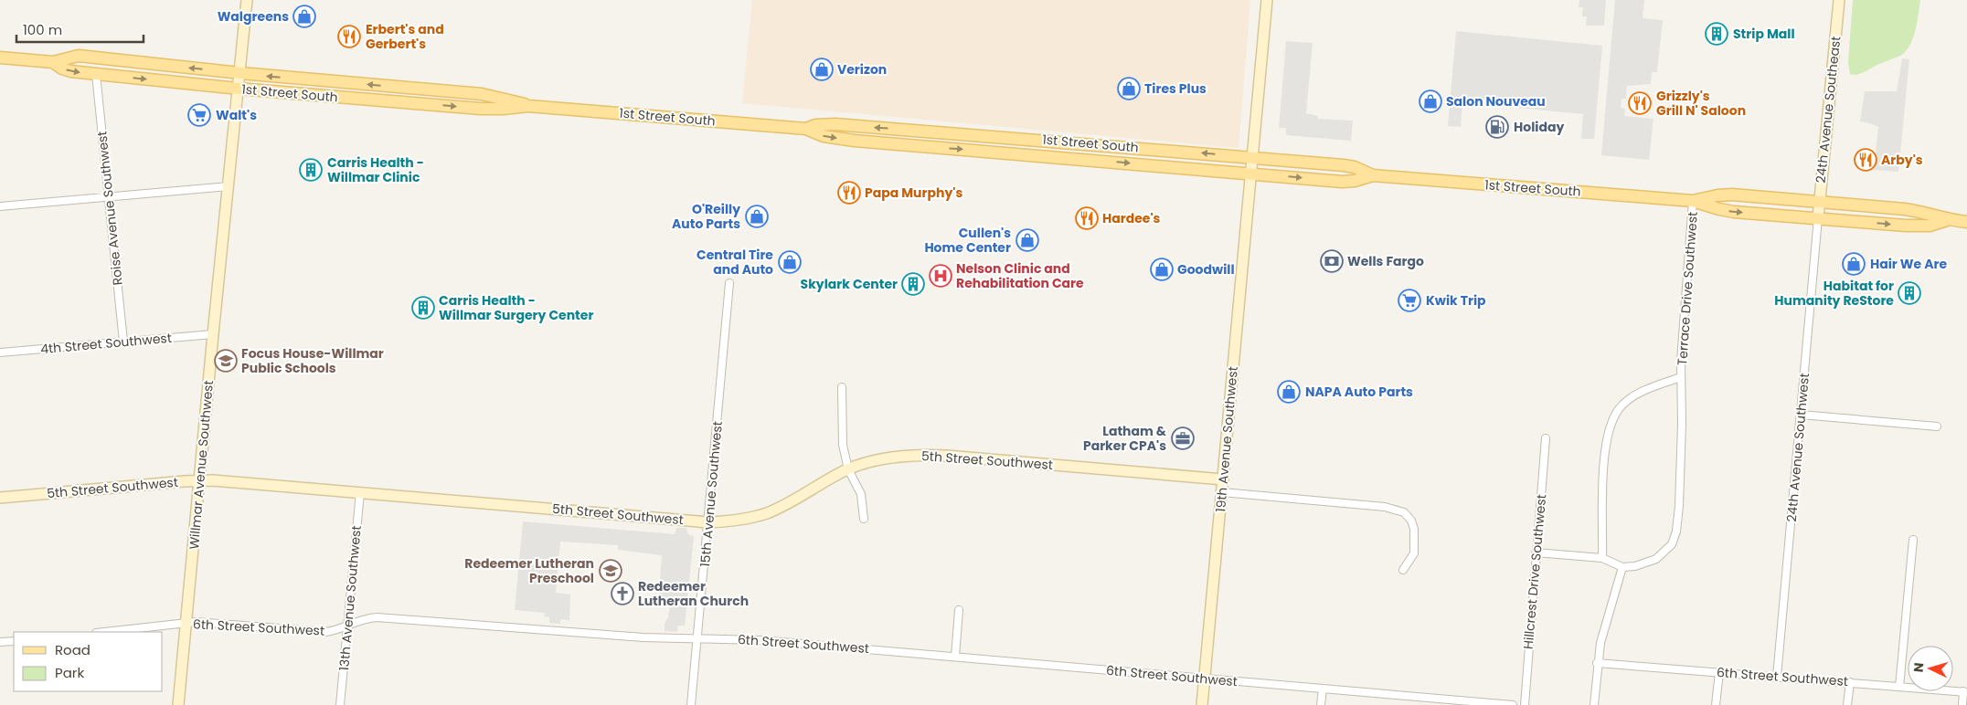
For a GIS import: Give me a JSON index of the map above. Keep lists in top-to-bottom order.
{
  "streets": {
    "main road": ["1st Street South"],
    "street": [
      "24th Avenue Southeast",
      "Roise Avenue Southwest",
      "Terrace Drive Southwest",
      "4th Street Southwest",
      "19th Avenue Southwest",
      "24th Avenue Southwest",
      "5th Street Southwest",
      "Willmar Avenue Southwest",
      "15th Avenue Southwest",
      "Hillcrest Drive Southwest",
      "13th Avenue Southwest",
      "6th Street Southwest"
    ]
  },
  "crossings": [
    ["1st Street South", "24th Avenue Southeast"],
    ["1st Street South", "Roise Avenue Southwest"],
    ["1st Street South", "Terrace Drive Southwest"],
    ["1st Street South", "19th Avenue Southwest"],
    ["1st Street South", "24th Avenue Southwest"],
    ["1st Street South", "Willmar Avenue Southwest"],
    ["24th Avenue Southeast", "24th Avenue Southwest"],
    ["Roise Avenue Southwest", "4th Street Southwest"],
    ["4th Street Southwest", "Willmar Avenue Southwest"],
    ["19th Avenue Southwest", "5th Street Southwest"],
    ["19th Avenue Southwest", "6th Street Southwest"],
    ["24th Avenue Southwest", "6th Street Southwest"],
    ["5th Street Southwest", "Willmar Avenue Southwest"],
    ["5th Street Southwest", "15th Avenue Southwest"],
    ["5th Street Southwest", "13th Avenue Southwest"],
    ["Willmar Avenue Southwest", "6th Street Southwest"],
    ["15th Avenue Southwest", "6th Street Southwest"],
    ["13th Avenue Southwest", "6th Street Southwest"]
  ],
  "places": {
    "shop": [
      "Walgreens",
      "Verizon",
      "Tires Plus",
      "Salon Nouveau",
      "O'Reilly Auto Parts",
      "Cullen's Home Center",
      "Central Tire and Auto",
      "Hair We Are",
      "Goodwill",
      "NAPA Auto Parts"
    ],
    "building": [
      "Strip Mall",
      "Carris Health - Willmar Clinic",
      "Skylark Center",
      "Habitat for Humanity ReStore",
      "Carris Health - Willmar Surgery Center"
    ],
    "restaurant": [
      "Erbert's and Gerbert's",
      "Grizzly's Grill N' Saloon",
      "Arby's",
      "Papa Murphy's",
      "Hardee's"
    ],
    "supermarket": ["Walt's", "Kwik Trip"],
    "fuel station": ["Holiday"],
    "bank": ["Wells Fargo"],
    "hospital": ["Nelson Clinic and Rehabilitation Care"],
    "school or university": ["Focus House-Willmar Public Schools", "Redeemer Lutheran Preschool"],
    "office": ["Latham & Parker CPA's"],
    "church": ["Redeemer Lutheran Church"]
  },
  "legend": ["Road", "Park"],
  "scale_bar": "100 m",
  "north": "left"
}
